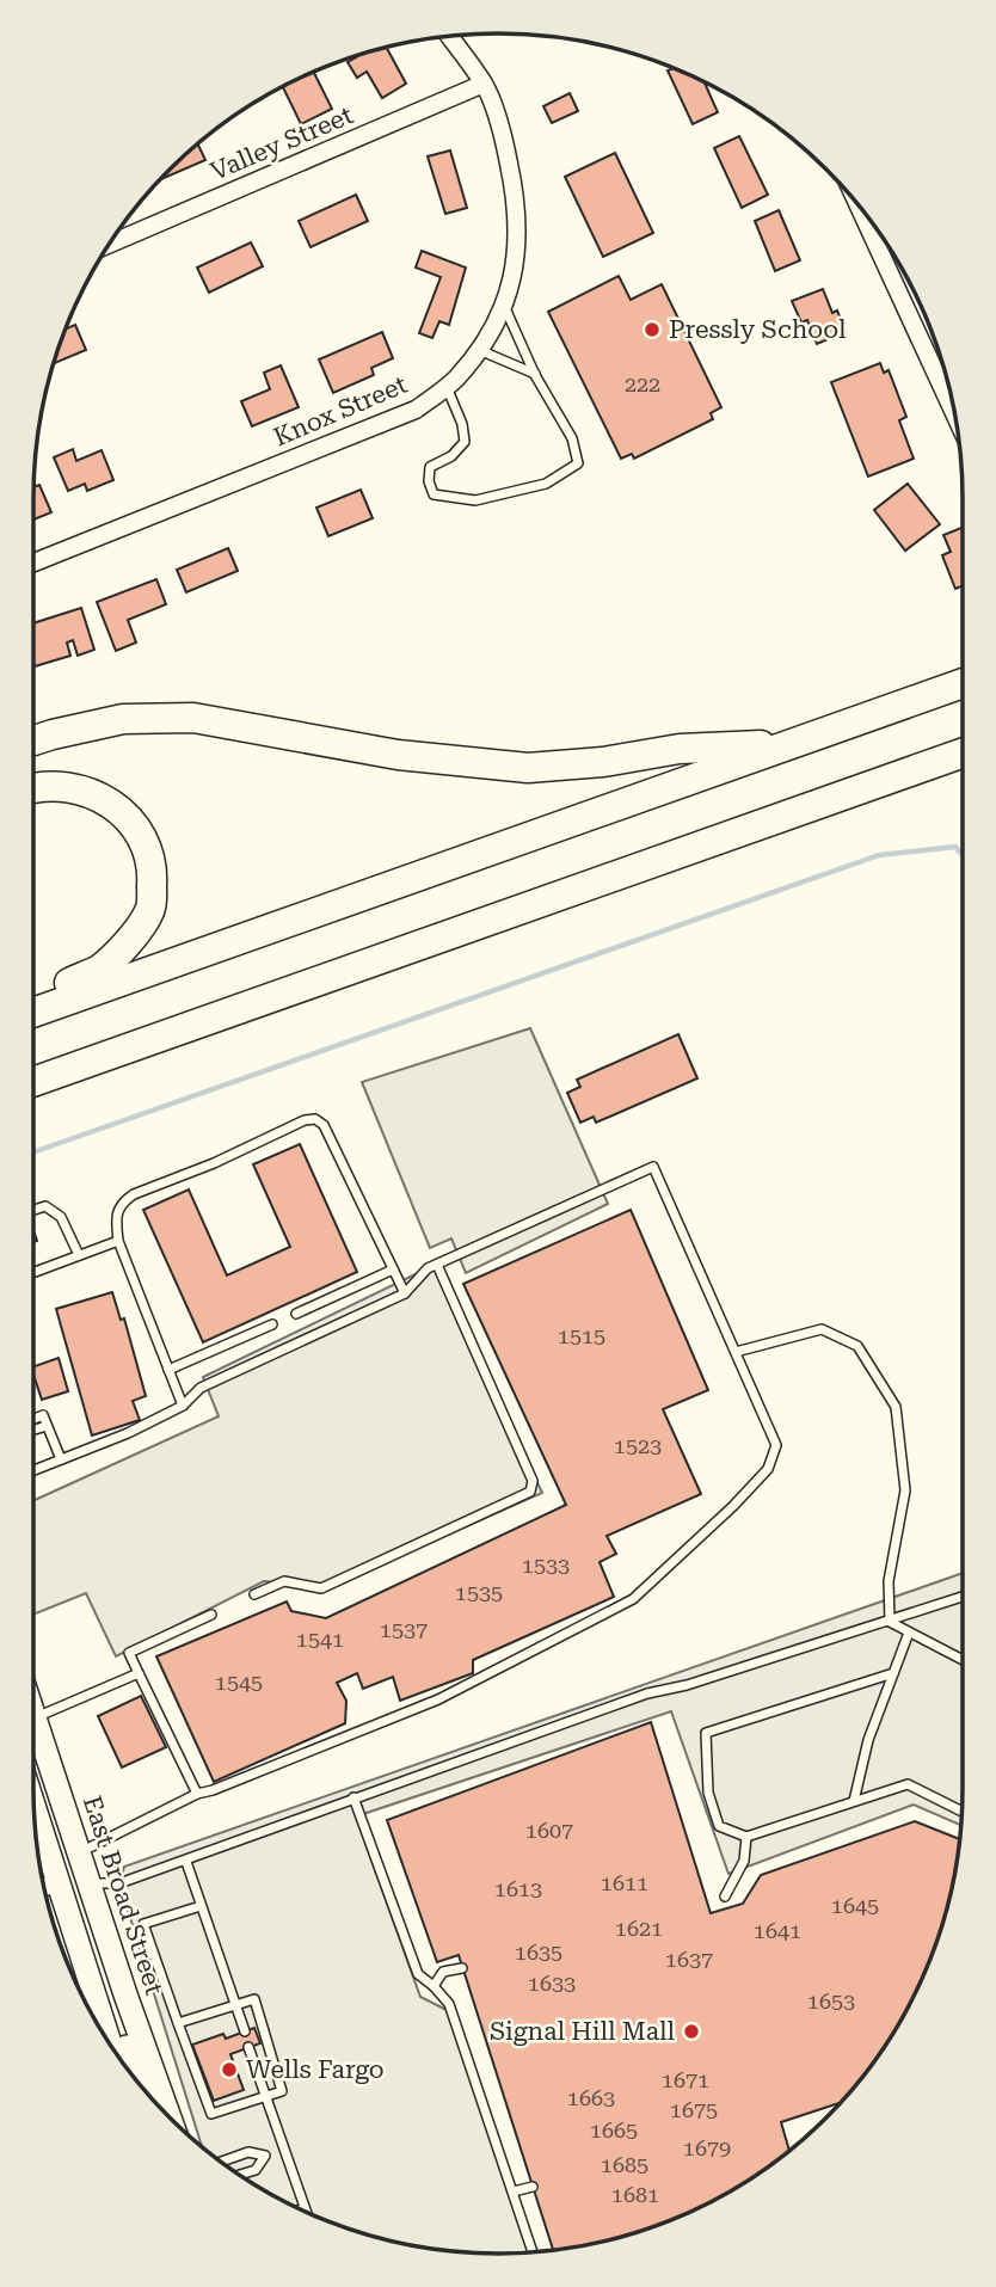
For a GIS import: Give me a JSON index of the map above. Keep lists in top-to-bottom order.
{
  "streets": {
    "main road": ["East Broad Street"],
    "street": ["Valley Street", "Knox Street"]
  },
  "crossings": [
    ["Valley Street", "Knox Street"]
  ],
  "places": ["Pressly School", "Signal Hill Mall", "Wells Fargo"],
  "house_numbers": [
    "222",
    "1515",
    "1523",
    "1533",
    "1535",
    "1537",
    "1541",
    "1545",
    "1607",
    "1611",
    "1613",
    "1645",
    "1621",
    "1641",
    "1635",
    "1637",
    "1633",
    "1653",
    "1671",
    "1663",
    "1675",
    "1665",
    "1679",
    "1685",
    "1681"
  ]
}
